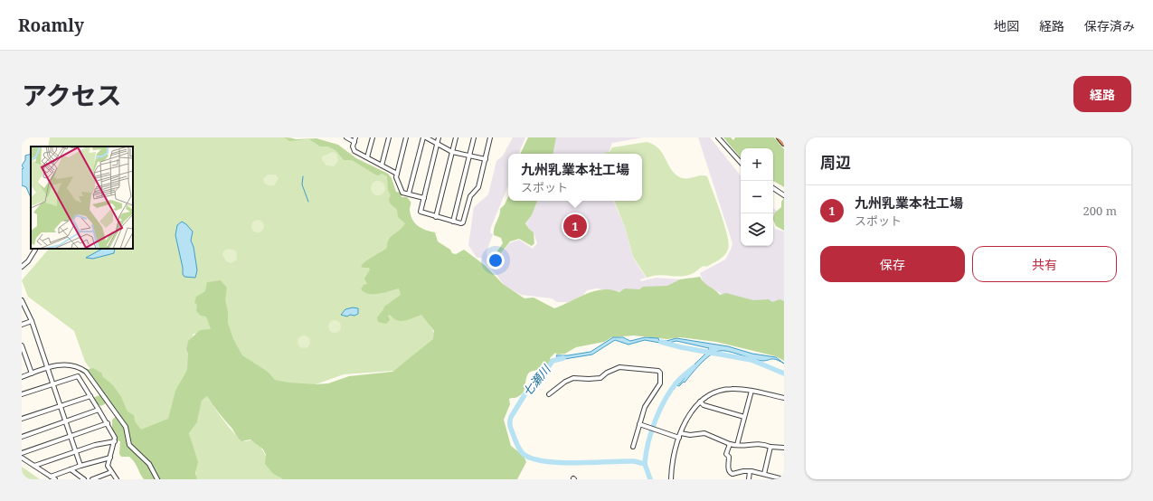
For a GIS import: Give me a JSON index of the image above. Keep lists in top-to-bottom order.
{
  "water": ["七瀬川"],
  "page": {
    "header": "Roamly",
    "nav": ["地図", "経路", "保存済み"],
    "title": "アクセス",
    "buttons": [
      "経路",
      ["保存", "共有"]
    ],
    "heading": "周辺",
    "map_buttons": ["+", "−"],
    "popup": ["九州乳業本社工場", "スポット"],
    "list": [
      {
        "mark": "1",
        "name": "九州乳業本社工場",
        "note": "スポット",
        "value": "200 m"
      }
    ],
    "pins": "1"
  }
}
